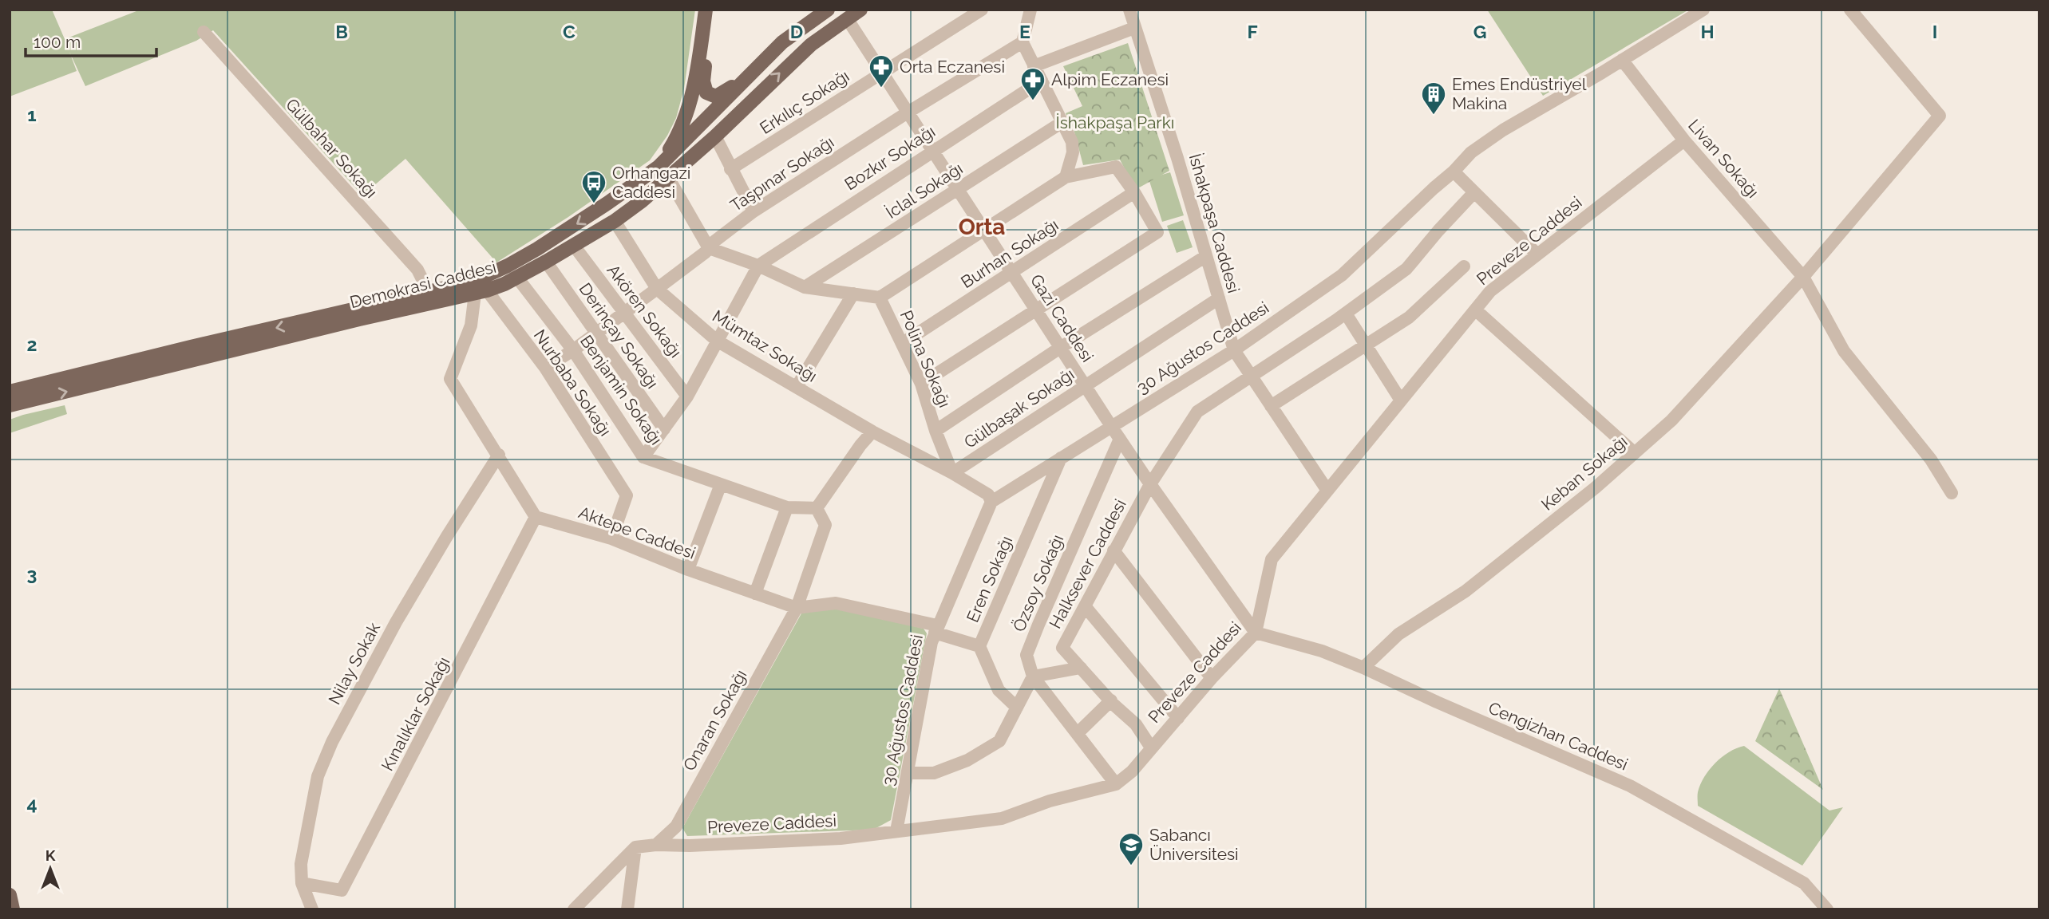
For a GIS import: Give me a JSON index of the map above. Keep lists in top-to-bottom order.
{
  "streets": {
    "main road": ["Demokrasi Caddesi"],
    "street": [
      "Erkılıç Sokağı",
      "Gülbahar Sokağı",
      "Bozkır Sokağı",
      "Livan Sokağı",
      "Taşpınar Sokağı",
      "İclal Sokağı",
      "İshakpaşa Caddesi",
      "Preveze Caddesi",
      "Burhan Sokağı",
      "Akören Sokağı",
      "Gazi Caddesi",
      "Derinçay Sokağı",
      "Mümtaz Sokağı",
      "30 Ağustos Caddesi",
      "Polina Sokağı",
      "Nurbaba Sokağı",
      "Benjamin Sokağı",
      "Gülbaşak Sokağı",
      "Keban Sokağı",
      "Aktepe Caddesi",
      "Halksever Caddesi",
      "Eren Sokağı",
      "Özsoy Sokağı",
      "Nilay Sokak",
      "Kınalıklar Sokağı",
      "Onaran Sokağı",
      "Cengizhan Caddesi"
    ]
  },
  "crossings": [
    ["Erkılıç Sokağı", "Gazi Caddesi"],
    ["Gülbahar Sokağı", "Demokrasi Caddesi"],
    ["Bozkır Sokağı", "Gazi Caddesi"],
    ["Bozkır Sokağı", "Polina Sokağı"],
    ["Livan Sokağı", "Preveze Caddesi"],
    ["Livan Sokağı", "30 Ağustos Caddesi"],
    ["Livan Sokağı", "Keban Sokağı"],
    ["Taşpınar Sokağı", "Akören Sokağı"],
    ["Taşpınar Sokağı", "Gazi Caddesi"],
    ["Taşpınar Sokağı", "Derinçay Sokağı"],
    ["Taşpınar Sokağı", "Mümtaz Sokağı"],
    ["Taşpınar Sokağı", "Polina Sokağı"],
    ["Taşpınar Sokağı", "Nurbaba Sokağı"],
    ["Taşpınar Sokağı", "Benjamin Sokağı"],
    ["İclal Sokağı", "Gazi Caddesi"],
    ["İclal Sokağı", "Polina Sokağı"],
    ["İshakpaşa Caddesi", "Preveze Caddesi"],
    ["İshakpaşa Caddesi", "30 Ağustos Caddesi"],
    ["İshakpaşa Caddesi", "Gülbaşak Sokağı"],
    ["İshakpaşa Caddesi", "Halksever Caddesi"],
    ["Preveze Caddesi", "Gazi Caddesi"],
    ["Preveze Caddesi", "30 Ağustos Caddesi"],
    ["Preveze Caddesi", "Halksever Caddesi"],
    ["Preveze Caddesi", "Onaran Sokağı"],
    ["Preveze Caddesi", "Cengizhan Caddesi"],
    ["Burhan Sokağı", "Gazi Caddesi"],
    ["Burhan Sokağı", "Polina Sokağı"],
    ["Demokrasi Caddesi", "Akören Sokağı"],
    ["Demokrasi Caddesi", "Gazi Caddesi"],
    ["Demokrasi Caddesi", "Derinçay Sokağı"],
    ["Demokrasi Caddesi", "Mümtaz Sokağı"],
    ["Demokrasi Caddesi", "Nurbaba Sokağı"],
    ["Demokrasi Caddesi", "Benjamin Sokağı"],
    ["Gazi Caddesi", "30 Ağustos Caddesi"],
    ["Gazi Caddesi", "Gülbaşak Sokağı"],
    ["Gazi Caddesi", "Halksever Caddesi"],
    ["Gazi Caddesi", "Özsoy Sokağı"],
    ["Gazi Caddesi", "Cengizhan Caddesi"],
    ["Mümtaz Sokağı", "Polina Sokağı"],
    ["Mümtaz Sokağı", "Gülbaşak Sokağı"],
    ["30 Ağustos Caddesi", "Aktepe Caddesi"],
    ["30 Ağustos Caddesi", "Eren Sokağı"],
    ["Polina Sokağı", "Gülbaşak Sokağı"],
    ["Nurbaba Sokağı", "Aktepe Caddesi"],
    ["Benjamin Sokağı", "Onaran Sokağı"],
    ["Keban Sokağı", "Cengizhan Caddesi"],
    ["Aktepe Caddesi", "Eren Sokağı"],
    ["Aktepe Caddesi", "Kınalıklar Sokağı"],
    ["Aktepe Caddesi", "Onaran Sokağı"],
    ["Nilay Sokak", "Kınalıklar Sokağı"]
  ],
  "districts": ["Orta"],
  "parks": ["İshakpaşa Parkı"],
  "places": {
    "pharmacy": ["Orta Eczanesi", "Alpim Eczanesi"],
    "building": ["Emes Endüstriyel Makina"],
    "bus stop": ["Orhangazi Caddesi"],
    "school or university": ["Sabancı Üniversitesi"]
  },
  "scale_bar": "100 m",
  "north": "top",
  "grid": {
    "columns": [
      "B",
      "C",
      "D",
      "E",
      "F",
      "G",
      "H",
      "I"
    ],
    "rows": [
      "1",
      "2",
      "3",
      "4"
    ]
  }
}
